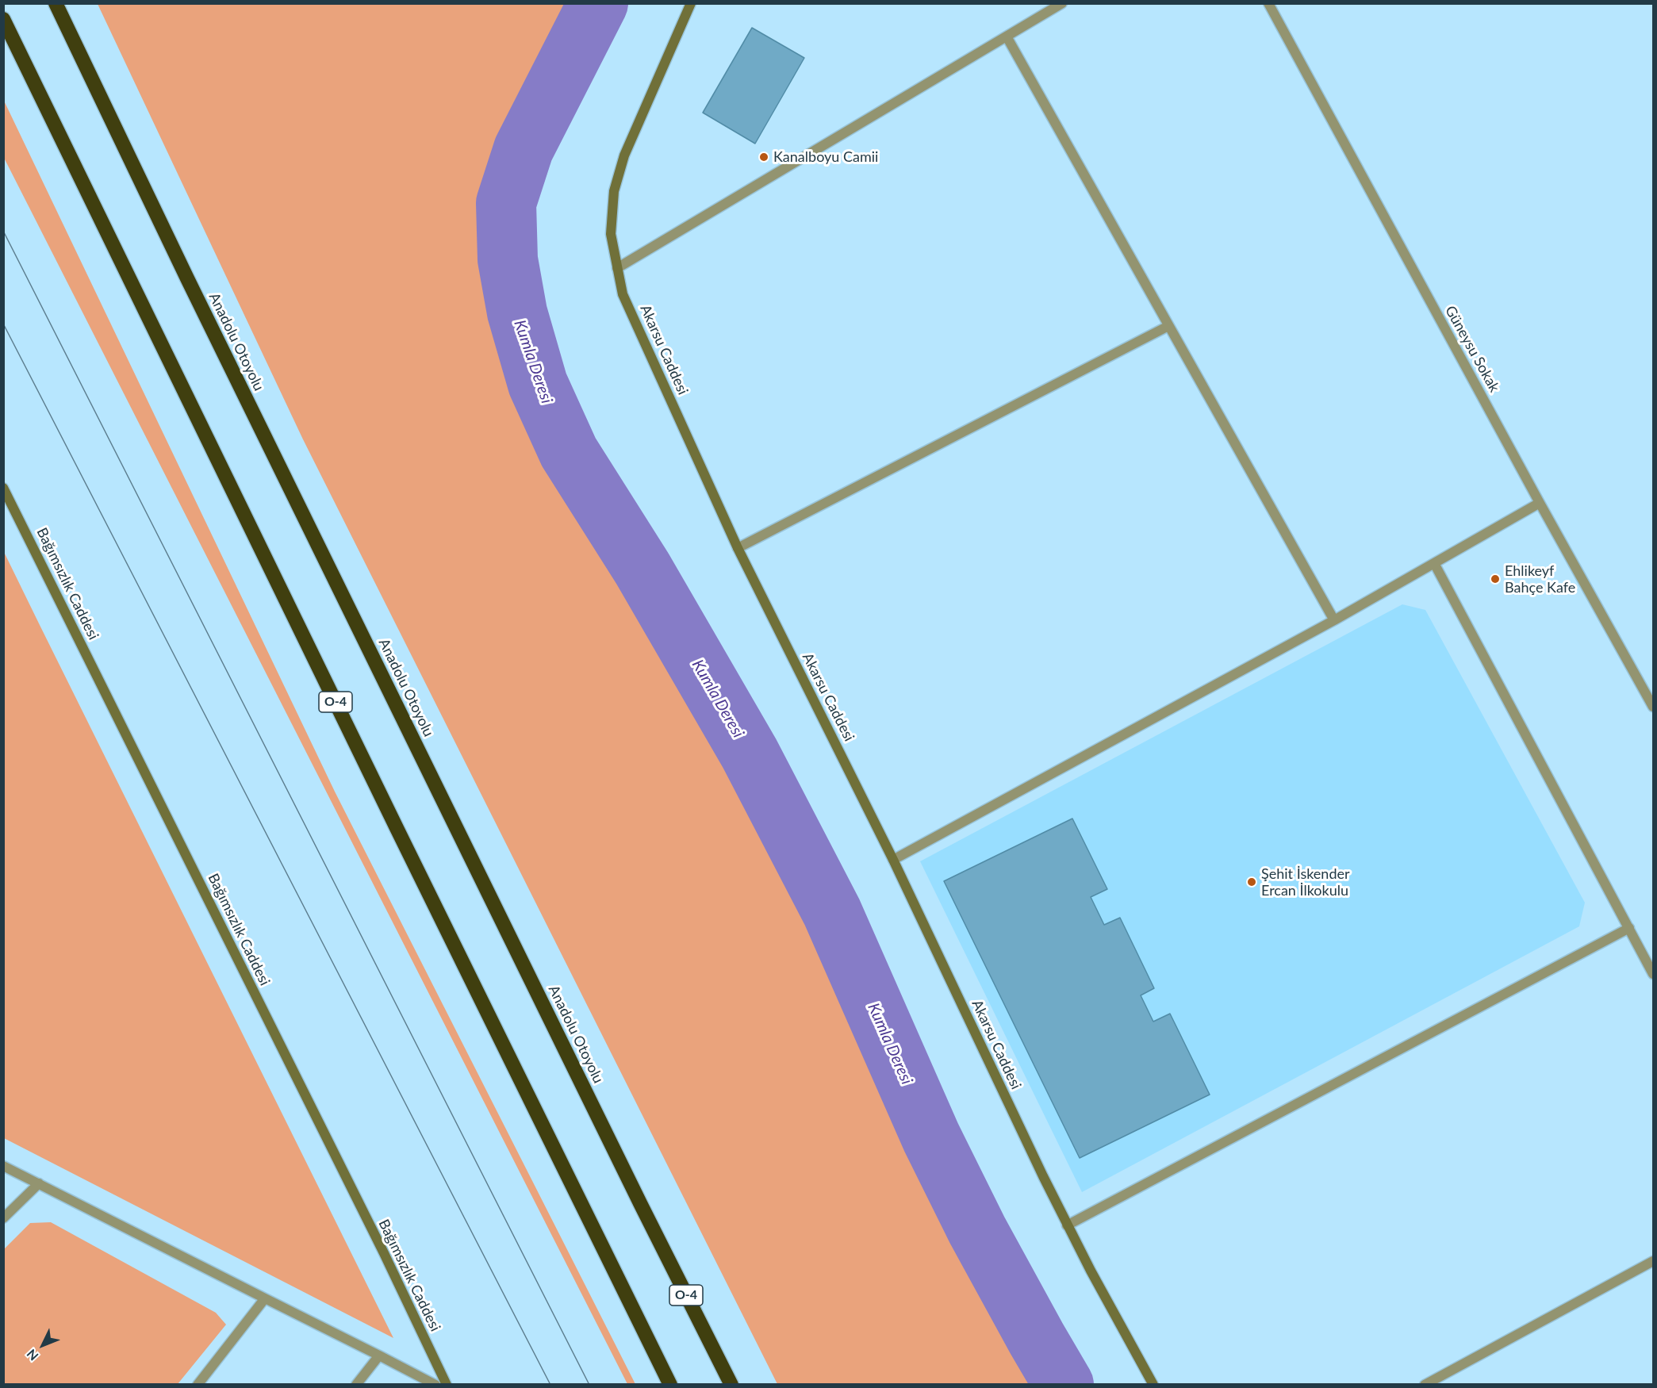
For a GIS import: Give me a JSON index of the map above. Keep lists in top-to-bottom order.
{
  "streets": {
    "highway": ["Anadolu Otoyolu", "O-4"],
    "street": ["Güneysu Sokak", "Akarsu Caddesi", "Bağımsızlık Caddesi"]
  },
  "water": ["Kumla Deresi"],
  "places": ["Kanalboyu Camii", "Ehlikeyf Bahçe Kafe", "Şehit İskender Ercan İlkokulu"],
  "north": "bottom left"
}
